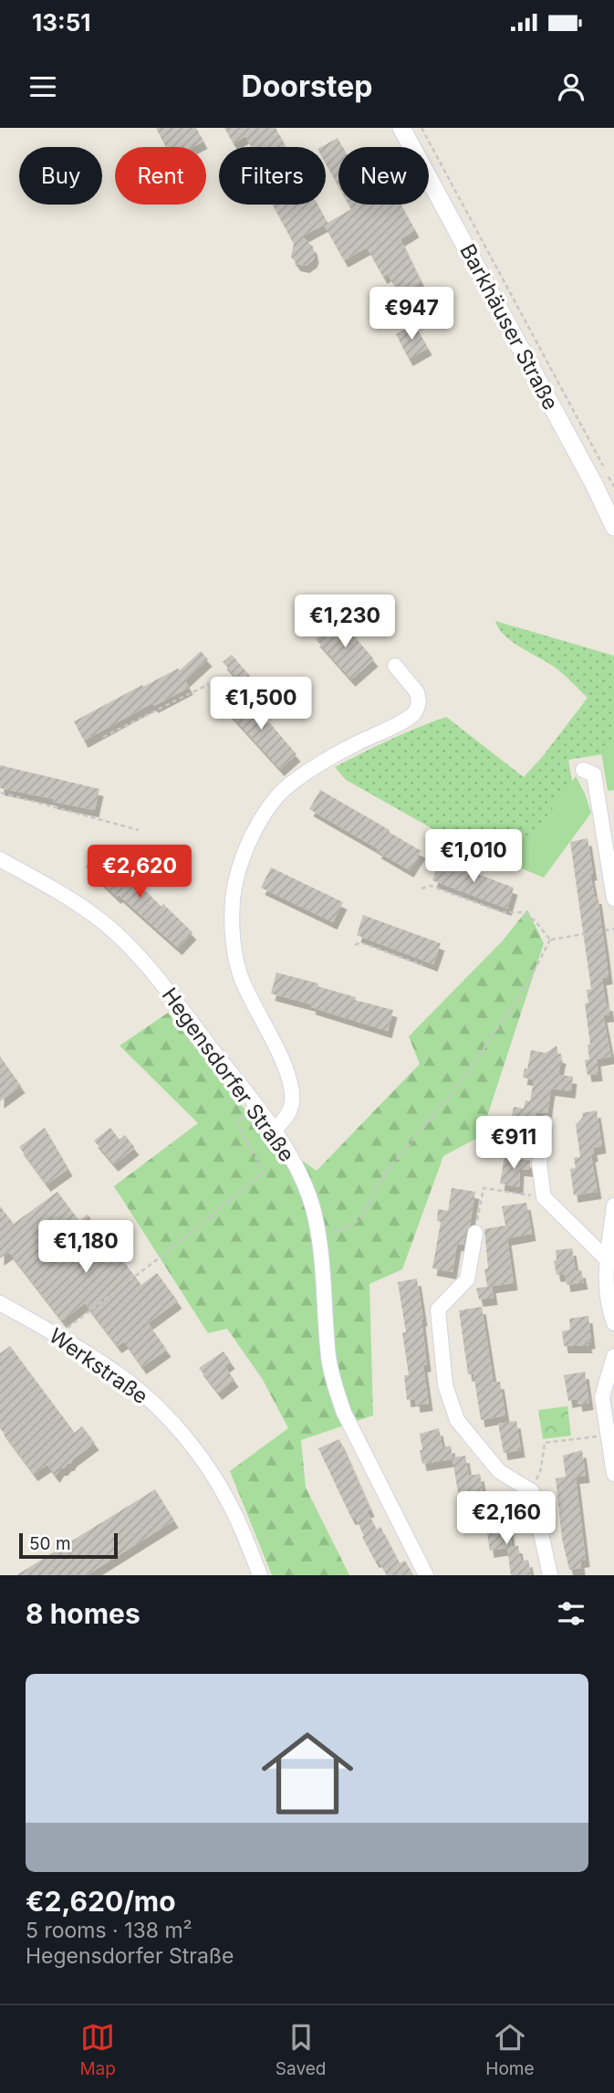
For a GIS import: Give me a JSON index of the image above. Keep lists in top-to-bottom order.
{
  "streets": {
    "street": ["Barkhäuser Straße", "Hegensdorfer Straße", "Werkstraße"]
  },
  "scale_bar": "50 m",
  "page": {
    "status": "13:51",
    "header": "Doorstep",
    "chip": [
      "Buy",
      "Rent",
      "Filters",
      "New"
    ],
    "price": [
      "€947",
      "€1,230",
      "€1,500",
      "€1,010",
      "€2,620",
      "€911",
      "€1,180",
      "€2,160"
    ],
    "scale": "50 m",
    "heading": "8 homes",
    "list": [
      {
        "name": "€2,620/mo",
        "note": "5 rooms · 138 m² · Hegensdorfer Straße"
      }
    ],
    "tabs": ["Map", "Saved", "Home"]
  }
}
